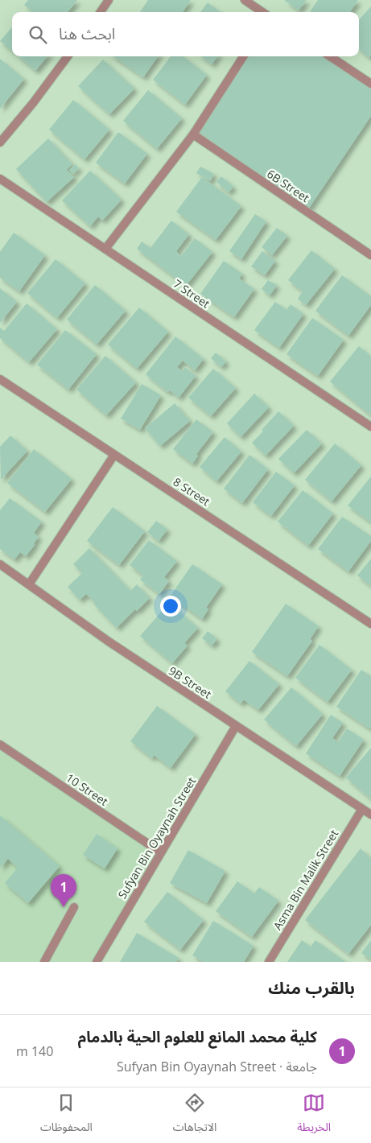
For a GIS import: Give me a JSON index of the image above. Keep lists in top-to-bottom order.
{
  "streets": {
    "street": [
      "6B Street",
      "7 Street",
      "8 Street",
      "9B Street",
      "10 Street",
      "Sufyan Bin Oyaynah Street",
      "Asma Bin Malik Street"
    ]
  },
  "crossings": [
    ["9B Street", "Sufyan Bin Oyaynah Street"],
    ["9B Street", "Asma Bin Malik Street"],
    ["10 Street", "Sufyan Bin Oyaynah Street"]
  ],
  "page": {
    "search": "ابحث هنا",
    "pins": "1",
    "heading": "بالقرب منك",
    "list": [
      {
        "mark": "1",
        "name": "كلية محمد المانع للعلوم الحية بالدمام",
        "note": "جامعة · Sufyan Bin Oyaynah Street",
        "value": "140 m"
      }
    ],
    "nav": ["الخريطة", "الاتجاهات", "المحفوظات"]
  }
}
